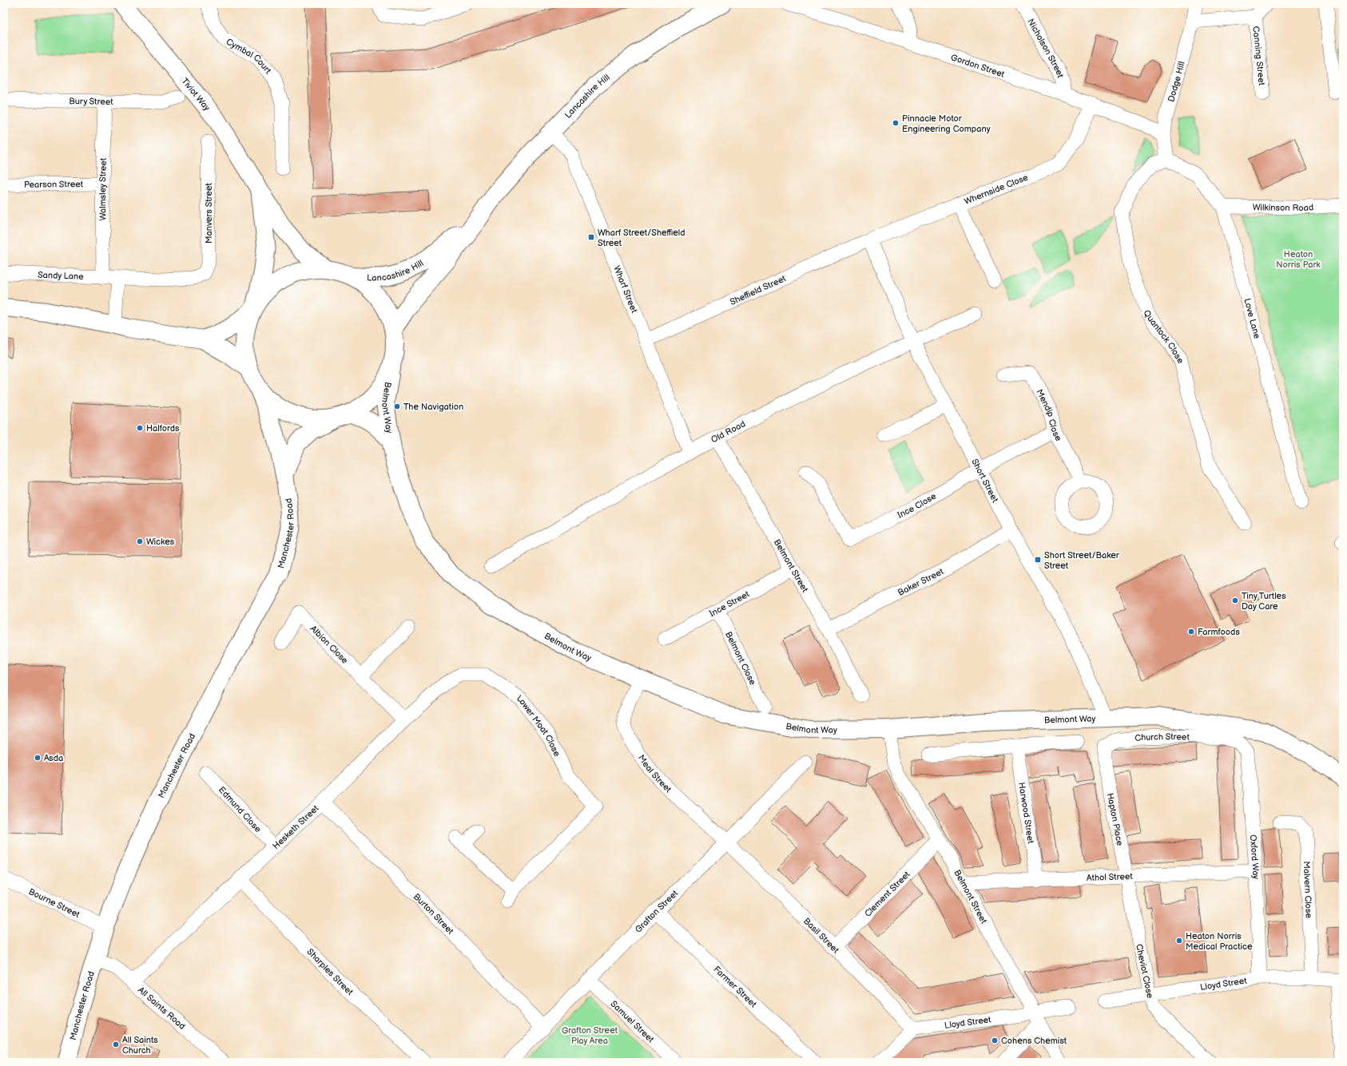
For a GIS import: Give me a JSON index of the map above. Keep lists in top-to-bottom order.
{
  "streets": {
    "main road": [
      "Tiviot Way",
      "Lancashire Hill",
      "Belmont Way",
      "Manchester Road"
    ],
    "street": [
      "Nicholson Street",
      "Canning Street",
      "Cymbal Court",
      "Gordon Street",
      "Dodge Hill",
      "Bury Street",
      "Pearson Street",
      "Whernside Close",
      "Walmsley Street",
      "Wilkinson Road",
      "Manvers Street",
      "Sandy Lane",
      "Wharf Street",
      "Sheffield Street",
      "Love Lane",
      "Quantock Close",
      "Mendip Close",
      "Old Road",
      "Short Street",
      "Ince Close",
      "Belmont Street",
      "Baker Street",
      "Ince Street",
      "Albion Close",
      "Belmont Close",
      "Lower Moat Close",
      "Church Street",
      "Meal Street",
      "Edmund Close",
      "Harwood Street",
      "Hapton Place",
      "Hesketh Street",
      "Oxford Way",
      "Athol Street",
      "Malvern Close",
      "Clement Street",
      "Bourne Street",
      "Grafton Street",
      "Burton Street",
      "Basil Street",
      "Cheviot Close",
      "Sharples Street",
      "Lloyd Street",
      "Farmer Street",
      "All Saints Road",
      "Samuel Street"
    ]
  },
  "crossings": [
    ["Nicholson Street", "Gordon Street"],
    ["Gordon Street", "Dodge Hill"],
    ["Gordon Street", "Whernside Close"],
    ["Dodge Hill", "Love Lane"],
    ["Dodge Hill", "Quantock Close"],
    ["Lancashire Hill", "Wharf Street"],
    ["Lancashire Hill", "Belmont Way"],
    ["Bury Street", "Walmsley Street"],
    ["Pearson Street", "Walmsley Street"],
    ["Whernside Close", "Sheffield Street"],
    ["Whernside Close", "Short Street"],
    ["Walmsley Street", "Sandy Lane"],
    ["Wilkinson Road", "Love Lane"],
    ["Manvers Street", "Sandy Lane"],
    ["Wharf Street", "Sheffield Street"],
    ["Wharf Street", "Old Road"],
    ["Sheffield Street", "Short Street"],
    ["Love Lane", "Quantock Close"],
    ["Belmont Way", "Short Street"],
    ["Belmont Way", "Belmont Street"],
    ["Mendip Close", "Ince Close"],
    ["Old Road", "Short Street"],
    ["Old Road", "Belmont Street"],
    ["Short Street", "Ince Close"],
    ["Short Street", "Baker Street"],
    ["Manchester Road", "Bourne Street"],
    ["Manchester Road", "All Saints Road"],
    ["Belmont Street", "Baker Street"],
    ["Belmont Street", "Ince Street"],
    ["Belmont Street", "Athol Street"],
    ["Belmont Street", "Clement Street"],
    ["Belmont Street", "Lloyd Street"],
    ["Ince Street", "Belmont Close"],
    ["Albion Close", "Hesketh Street"],
    ["Lower Moat Close", "Hesketh Street"],
    ["Church Street", "Hapton Place"],
    ["Church Street", "Oxford Way"],
    ["Meal Street", "Grafton Street"],
    ["Meal Street", "Basil Street"],
    ["Edmund Close", "Hesketh Street"],
    ["Harwood Street", "Athol Street"],
    ["Hapton Place", "Athol Street"],
    ["Hapton Place", "Cheviot Close"],
    ["Hesketh Street", "Burton Street"],
    ["Hesketh Street", "Sharples Street"],
    ["Hesketh Street", "All Saints Road"],
    ["Oxford Way", "Athol Street"],
    ["Oxford Way", "Lloyd Street"],
    ["Athol Street", "Cheviot Close"],
    ["Malvern Close", "Lloyd Street"],
    ["Clement Street", "Basil Street"],
    ["Grafton Street", "Burton Street"],
    ["Grafton Street", "Basil Street"],
    ["Grafton Street", "Farmer Street"],
    ["Grafton Street", "Samuel Street"],
    ["Basil Street", "Lloyd Street"],
    ["Cheviot Close", "Lloyd Street"]
  ],
  "parks": ["Heaton Norris Park", "Grafton Street Play Area"],
  "places": {
    "other": [
      "Pinnacle Motor Engineering Company",
      "The Navigation",
      "Halfords",
      "Wickes",
      "Tiny Turtles Day Care",
      "Farmfoods",
      "Asda",
      "Heaton Norris Medical Practice",
      "Cohens Chemist",
      "All Saints Church"
    ],
    "transit": ["Wharf Street/Sheffield Street", "Short Street/Baker Street"]
  }
}
